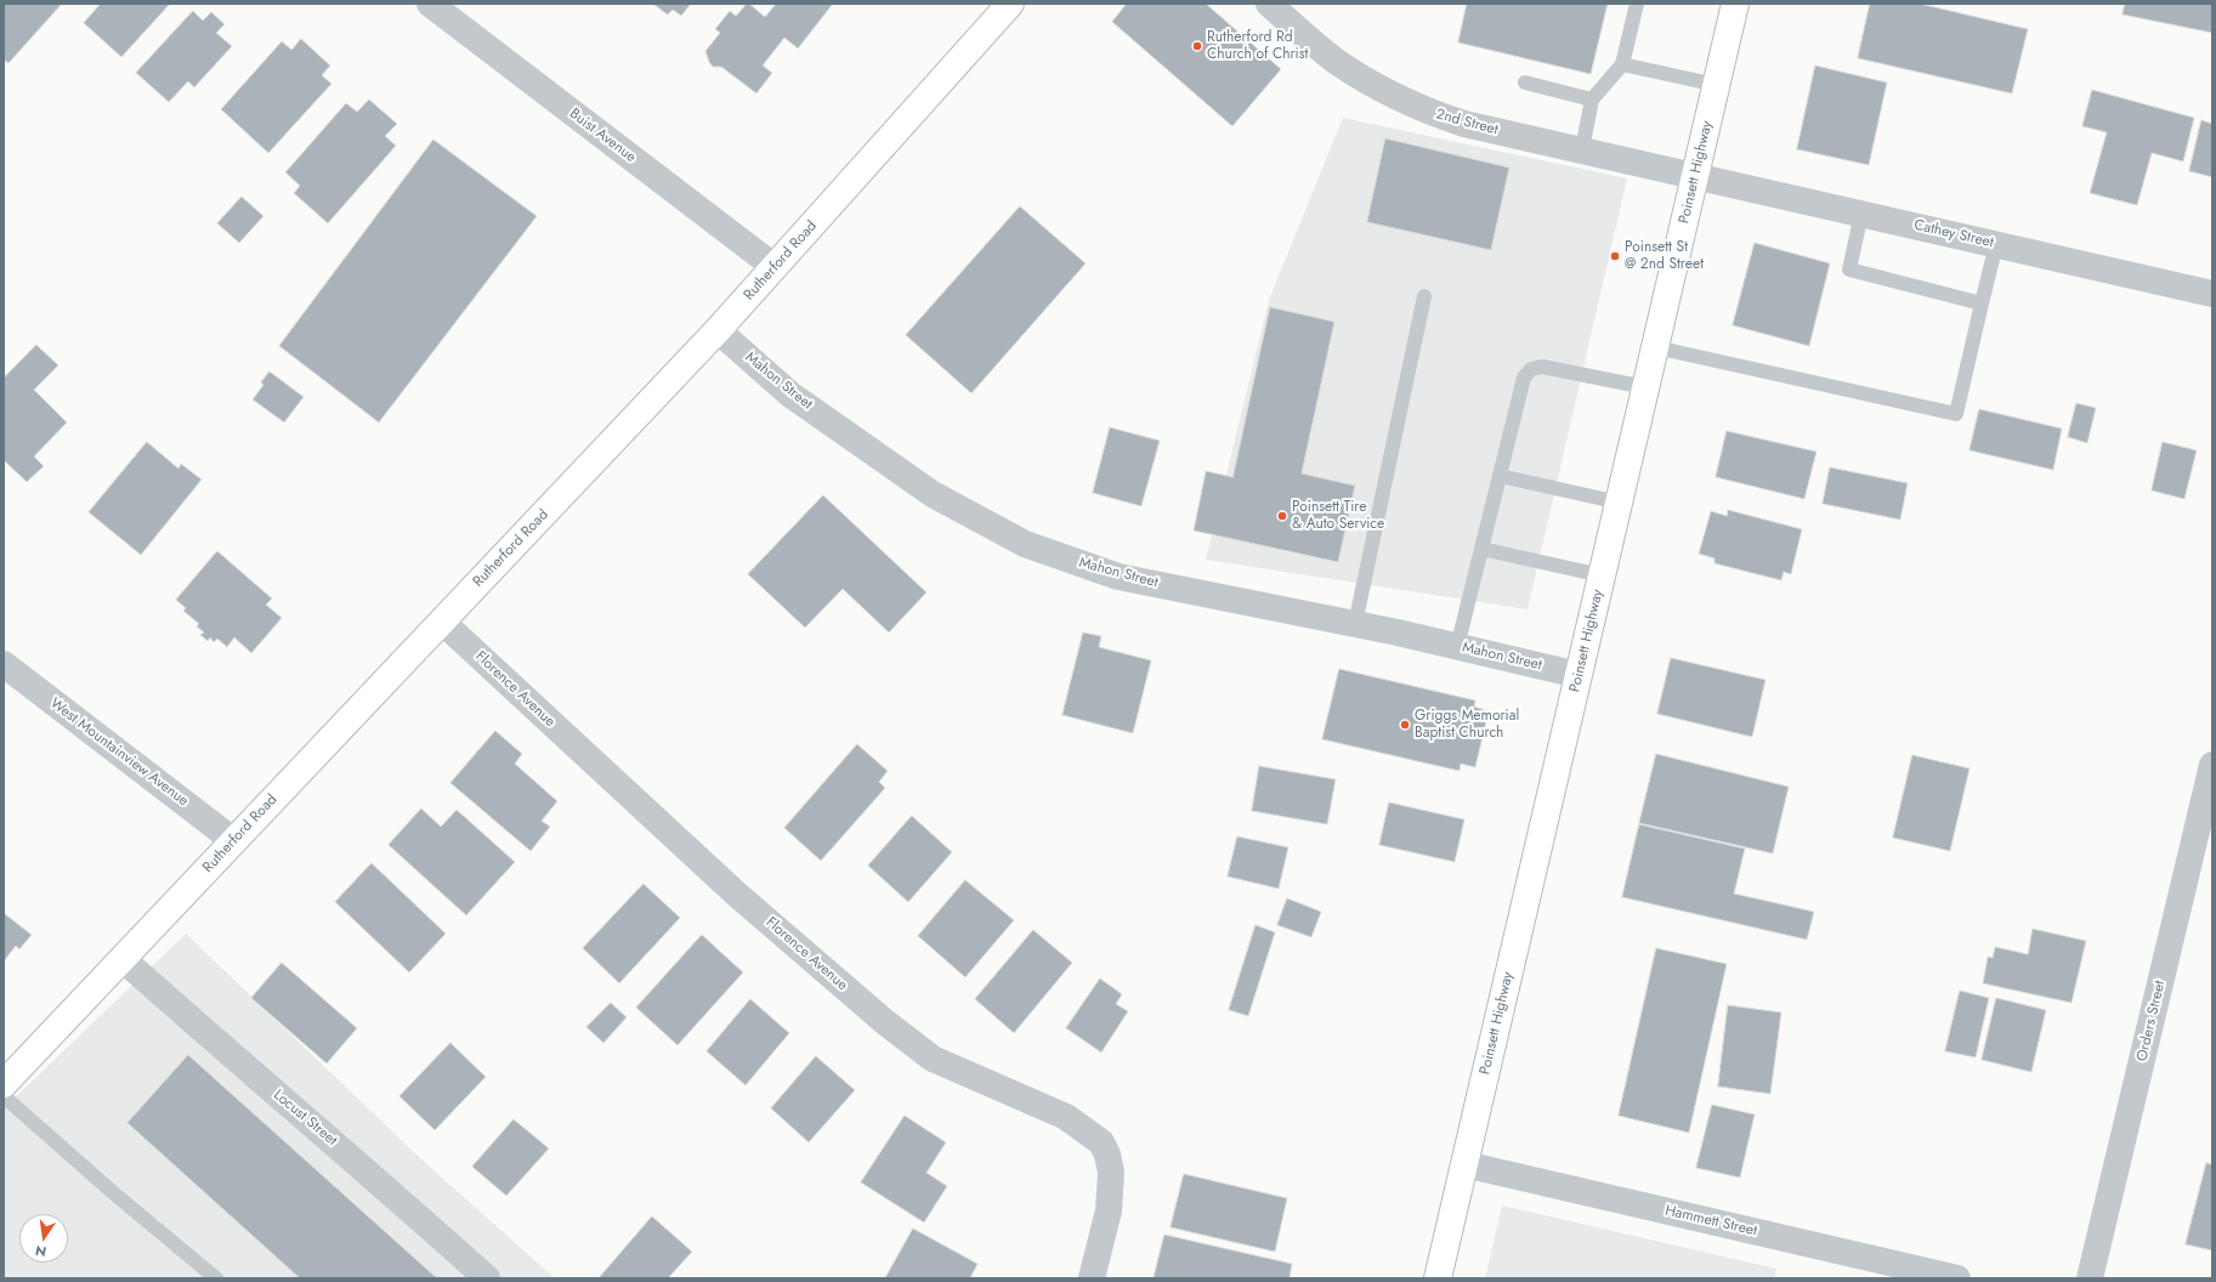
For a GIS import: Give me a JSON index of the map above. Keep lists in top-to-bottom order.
{
  "streets": {
    "main road": ["Poinsett Highway", "Rutherford Road"],
    "street": [
      "2nd Street",
      "Buist Avenue",
      "Cathey Street",
      "Mahon Street",
      "Florence Avenue",
      "West Mountainview Avenue",
      "Orders Street",
      "Locust Street",
      "Hammett Street"
    ]
  },
  "crossings": [
    ["2nd Street", "Poinsett Highway"],
    ["2nd Street", "Cathey Street"],
    ["Buist Avenue", "Rutherford Road"],
    ["Poinsett Highway", "Cathey Street"],
    ["Poinsett Highway", "Mahon Street"],
    ["Poinsett Highway", "Hammett Street"],
    ["Rutherford Road", "Mahon Street"],
    ["Rutherford Road", "Florence Avenue"],
    ["Rutherford Road", "West Mountainview Avenue"],
    ["Rutherford Road", "Locust Street"]
  ],
  "places": [
    "Rutherford Rd Church of Christ",
    "Poinsett St @ 2nd Street",
    "Poinsett Tire & Auto Service",
    "Griggs Memorial Baptist Church"
  ],
  "north": "bottom"
}
